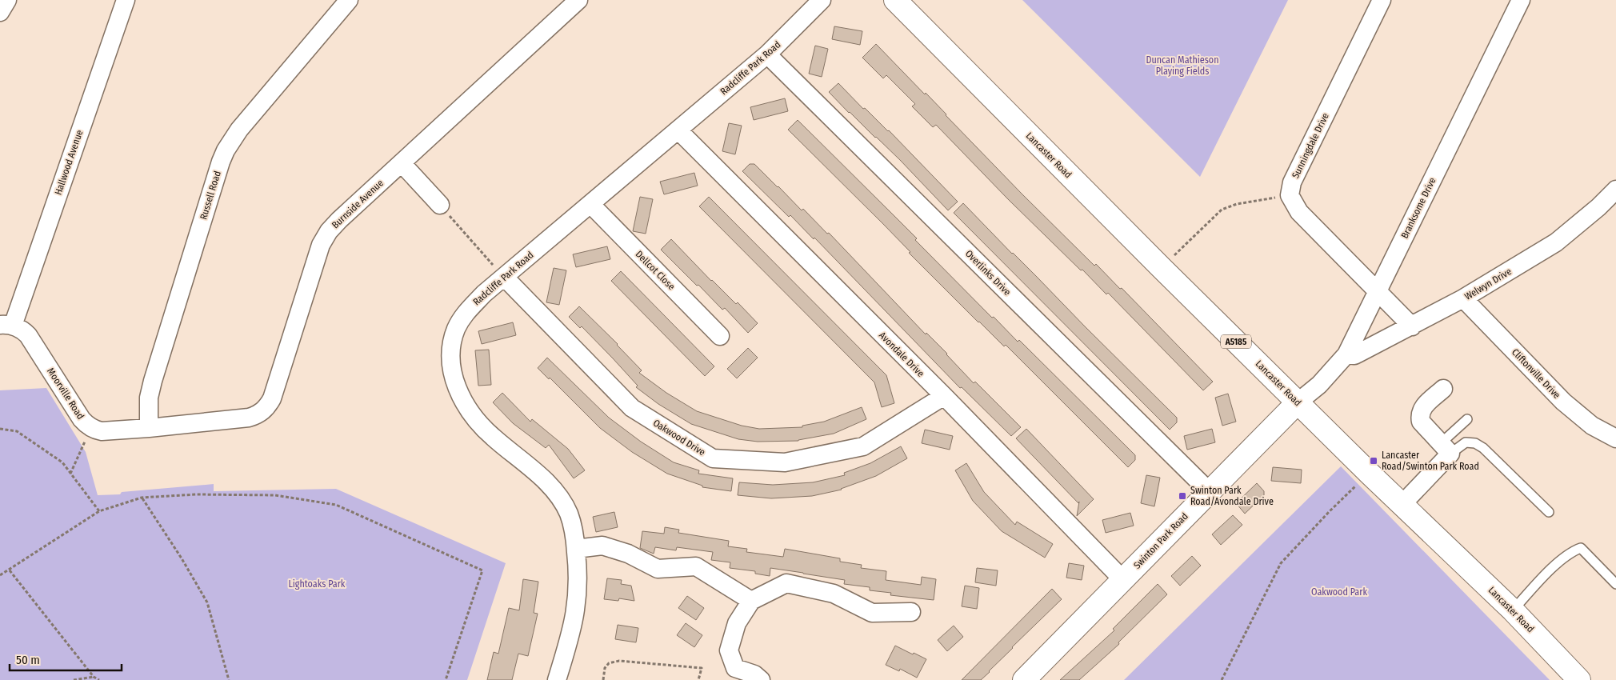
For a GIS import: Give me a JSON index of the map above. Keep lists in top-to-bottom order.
{
  "streets": {
    "main road": ["Lancaster Road", "A5185", "Swinton Park Road"],
    "street": [
      "Radcliffe Park Road",
      "Sunningdale Drive",
      "Hallwood Avenue",
      "Russell Road",
      "Burnside Avenue",
      "Branksome Drive",
      "Dellcot Close",
      "Overlinks Drive",
      "Welwyn Drive",
      "Avondale Drive",
      "Cliftonville Drive",
      "Moorville Road",
      "Oakwood Drive"
    ]
  },
  "crossings": [
    ["Radcliffe Park Road", "Dellcot Close"],
    ["Radcliffe Park Road", "Overlinks Drive"],
    ["Radcliffe Park Road", "Avondale Drive"],
    ["Radcliffe Park Road", "Oakwood Drive"],
    ["Lancaster Road", "Branksome Drive"],
    ["Lancaster Road", "Swinton Park Road"],
    ["Hallwood Avenue", "Moorville Road"],
    ["Russell Road", "Burnside Avenue"],
    ["Russell Road", "Moorville Road"],
    ["Burnside Avenue", "Moorville Road"],
    ["Branksome Drive", "Welwyn Drive"],
    ["Branksome Drive", "Swinton Park Road"],
    ["Overlinks Drive", "Swinton Park Road"],
    ["Welwyn Drive", "Cliftonville Drive"],
    ["Avondale Drive", "Oakwood Drive"],
    ["Avondale Drive", "Swinton Park Road"]
  ],
  "parks": ["Duncan Mathieson Playing Fields", "Lightoaks Park", "Oakwood Park"],
  "places": {
    "transit": ["Lancaster Road/Swinton Park Road", "Swinton Park Road/Avondale Drive"]
  },
  "scale_bar": "50 m"
}
